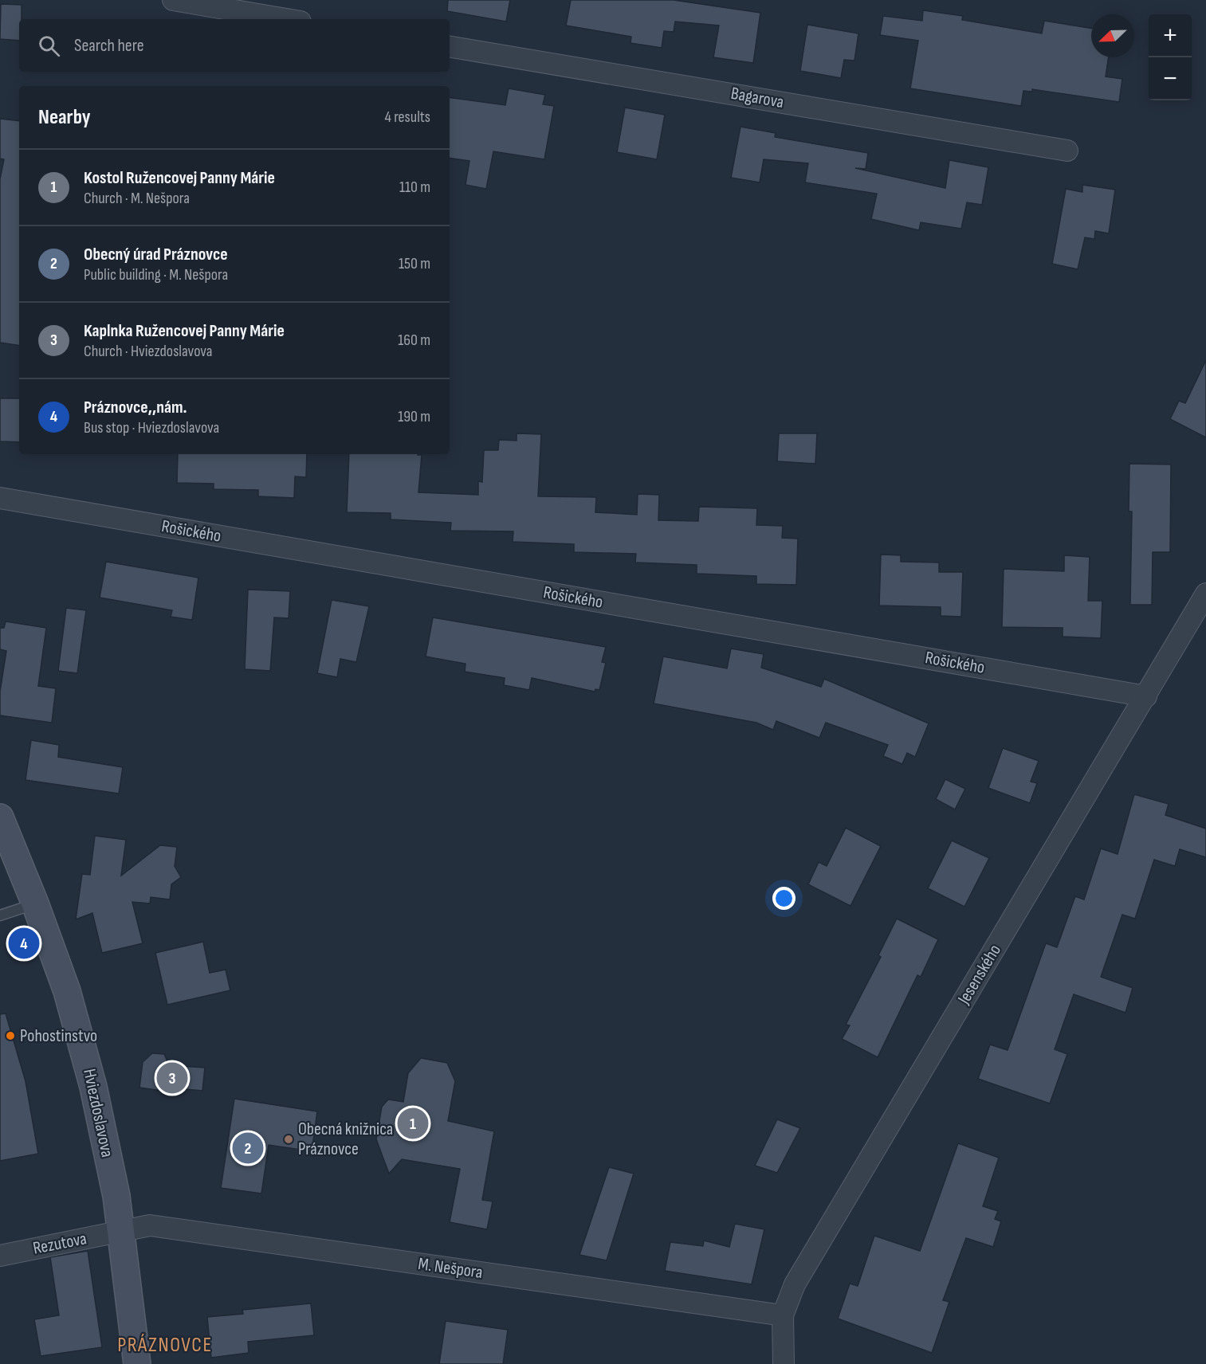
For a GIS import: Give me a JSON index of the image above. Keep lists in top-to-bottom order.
{
  "streets": {
    "street": [
      "Bagarova",
      "Rošického",
      "Jesenského",
      "Hviezdoslavova",
      "Rezutova",
      "M. Nešpora"
    ]
  },
  "crossings": [
    ["Rošického", "Jesenského"],
    ["Jesenského", "M. Nešpora"],
    ["Hviezdoslavova", "Rezutova"],
    ["Hviezdoslavova", "M. Nešpora"],
    ["Rezutova", "M. Nešpora"]
  ],
  "districts": ["PRÁZNOVCE"],
  "places": ["Pohostinstvo", "Obecná knižnica Práznovce"],
  "north": "bottom left",
  "page": {
    "map_buttons": ["+", "−"],
    "search": "Search here",
    "heading": ["Nearby", "4 results"],
    "list": [
      {
        "mark": "1",
        "name": "Kostol Ružencovej Panny Márie",
        "note": "Church · M. Nešpora",
        "value": "110 m"
      },
      {
        "mark": "2",
        "name": "Obecný úrad Práznovce",
        "note": "Public building · M. Nešpora",
        "value": "150 m"
      },
      {
        "mark": "3",
        "name": "Kaplnka Ružencovej Panny Márie",
        "note": "Church · Hviezdoslavova",
        "value": "160 m"
      },
      {
        "mark": "4",
        "name": "Práznovce,,nám.",
        "note": "Bus stop · Hviezdoslavova",
        "value": "190 m"
      }
    ],
    "pins": [
      "4",
      "3",
      "1",
      "2"
    ]
  }
}
